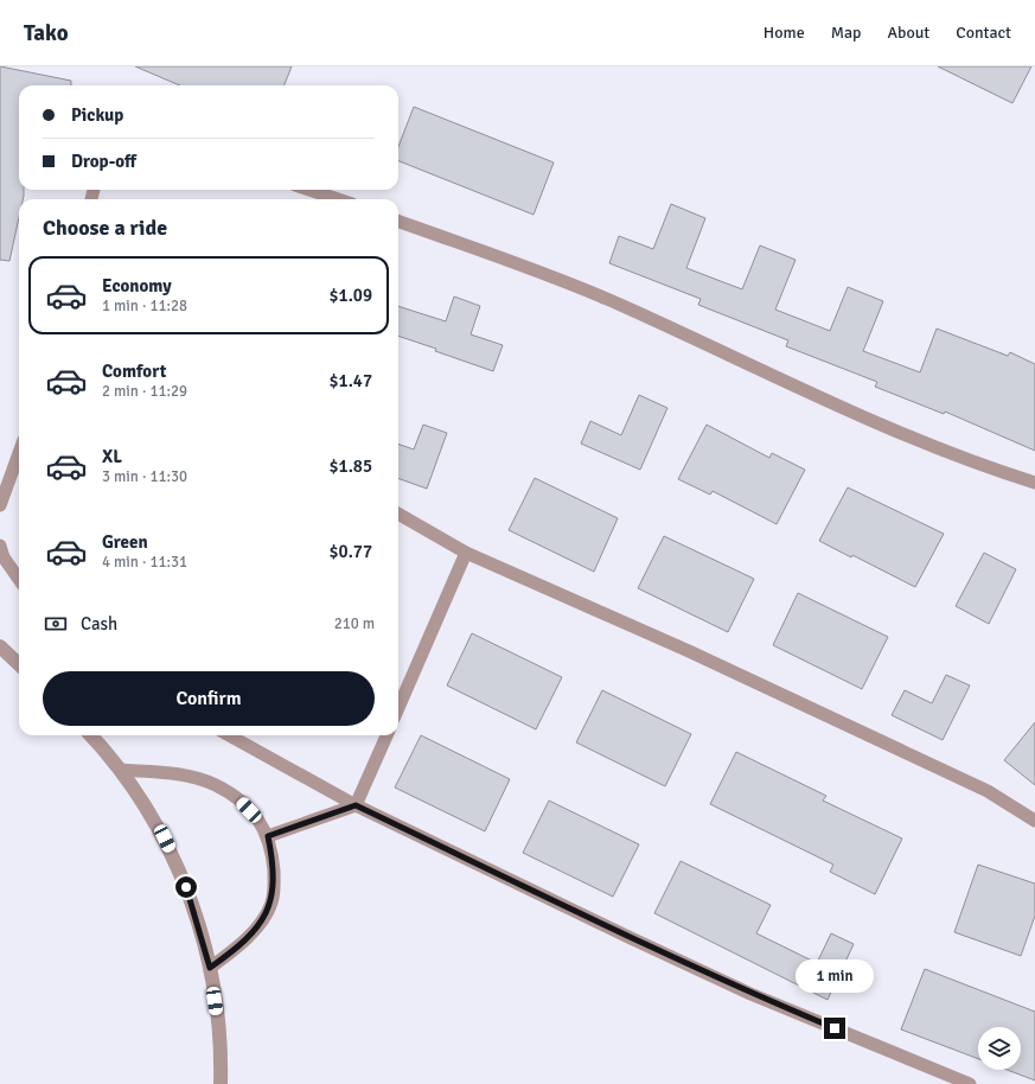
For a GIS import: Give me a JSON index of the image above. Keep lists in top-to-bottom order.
{
  "page": {
    "header": "Tako",
    "nav": [
      "Home",
      "Map",
      "About",
      "Contact"
    ],
    "banner": ["Pickup", "Drop-off"],
    "heading": "Choose a ride",
    "list": [
      {
        "name": "Economy",
        "note": "1 min · 11:28",
        "value": "$1.09"
      },
      {
        "name": "Comfort",
        "note": "2 min · 11:29",
        "value": "$1.47"
      },
      {
        "name": "XL",
        "note": "3 min · 11:30",
        "value": "$1.85"
      },
      {
        "name": "Green",
        "note": "4 min · 11:31",
        "value": "$0.77"
      }
    ],
    "pay": ["Cash", "210 m"],
    "buttons": "Confirm",
    "bubble": "1 min"
  }
}
